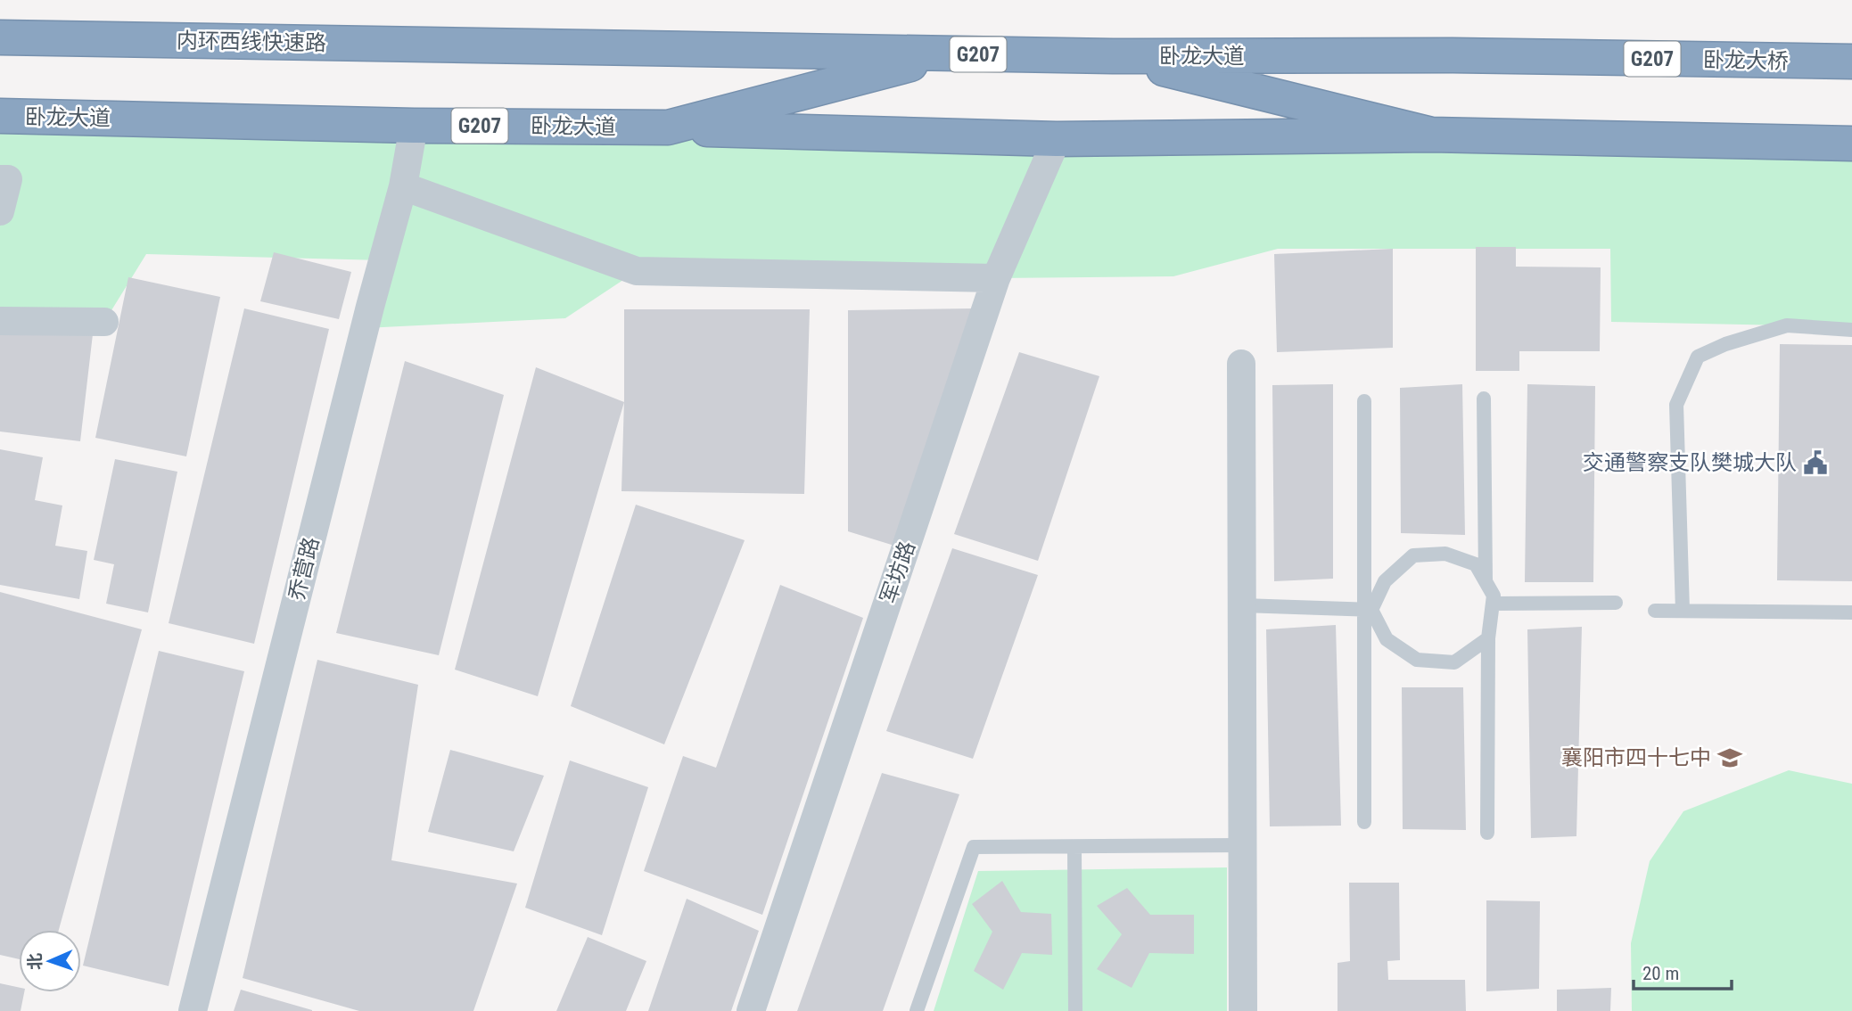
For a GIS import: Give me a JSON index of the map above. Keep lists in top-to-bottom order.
{
  "streets": {
    "highway": [
      "内环西线快速路",
      "G207",
      "卧龙大道",
      "卧龙大桥"
    ],
    "street": ["乔营路", "军坊路"]
  },
  "crossings": [
    ["内环西线快速路", "卧龙大道"],
    ["卧龙大道", "卧龙大桥"],
    ["卧龙大道", "乔营路"]
  ],
  "places": {
    "public building": ["交通警察支队樊城大队"],
    "school or university": ["襄阳市四十七中"]
  },
  "scale_bar": "20 m",
  "north": "left"
}
